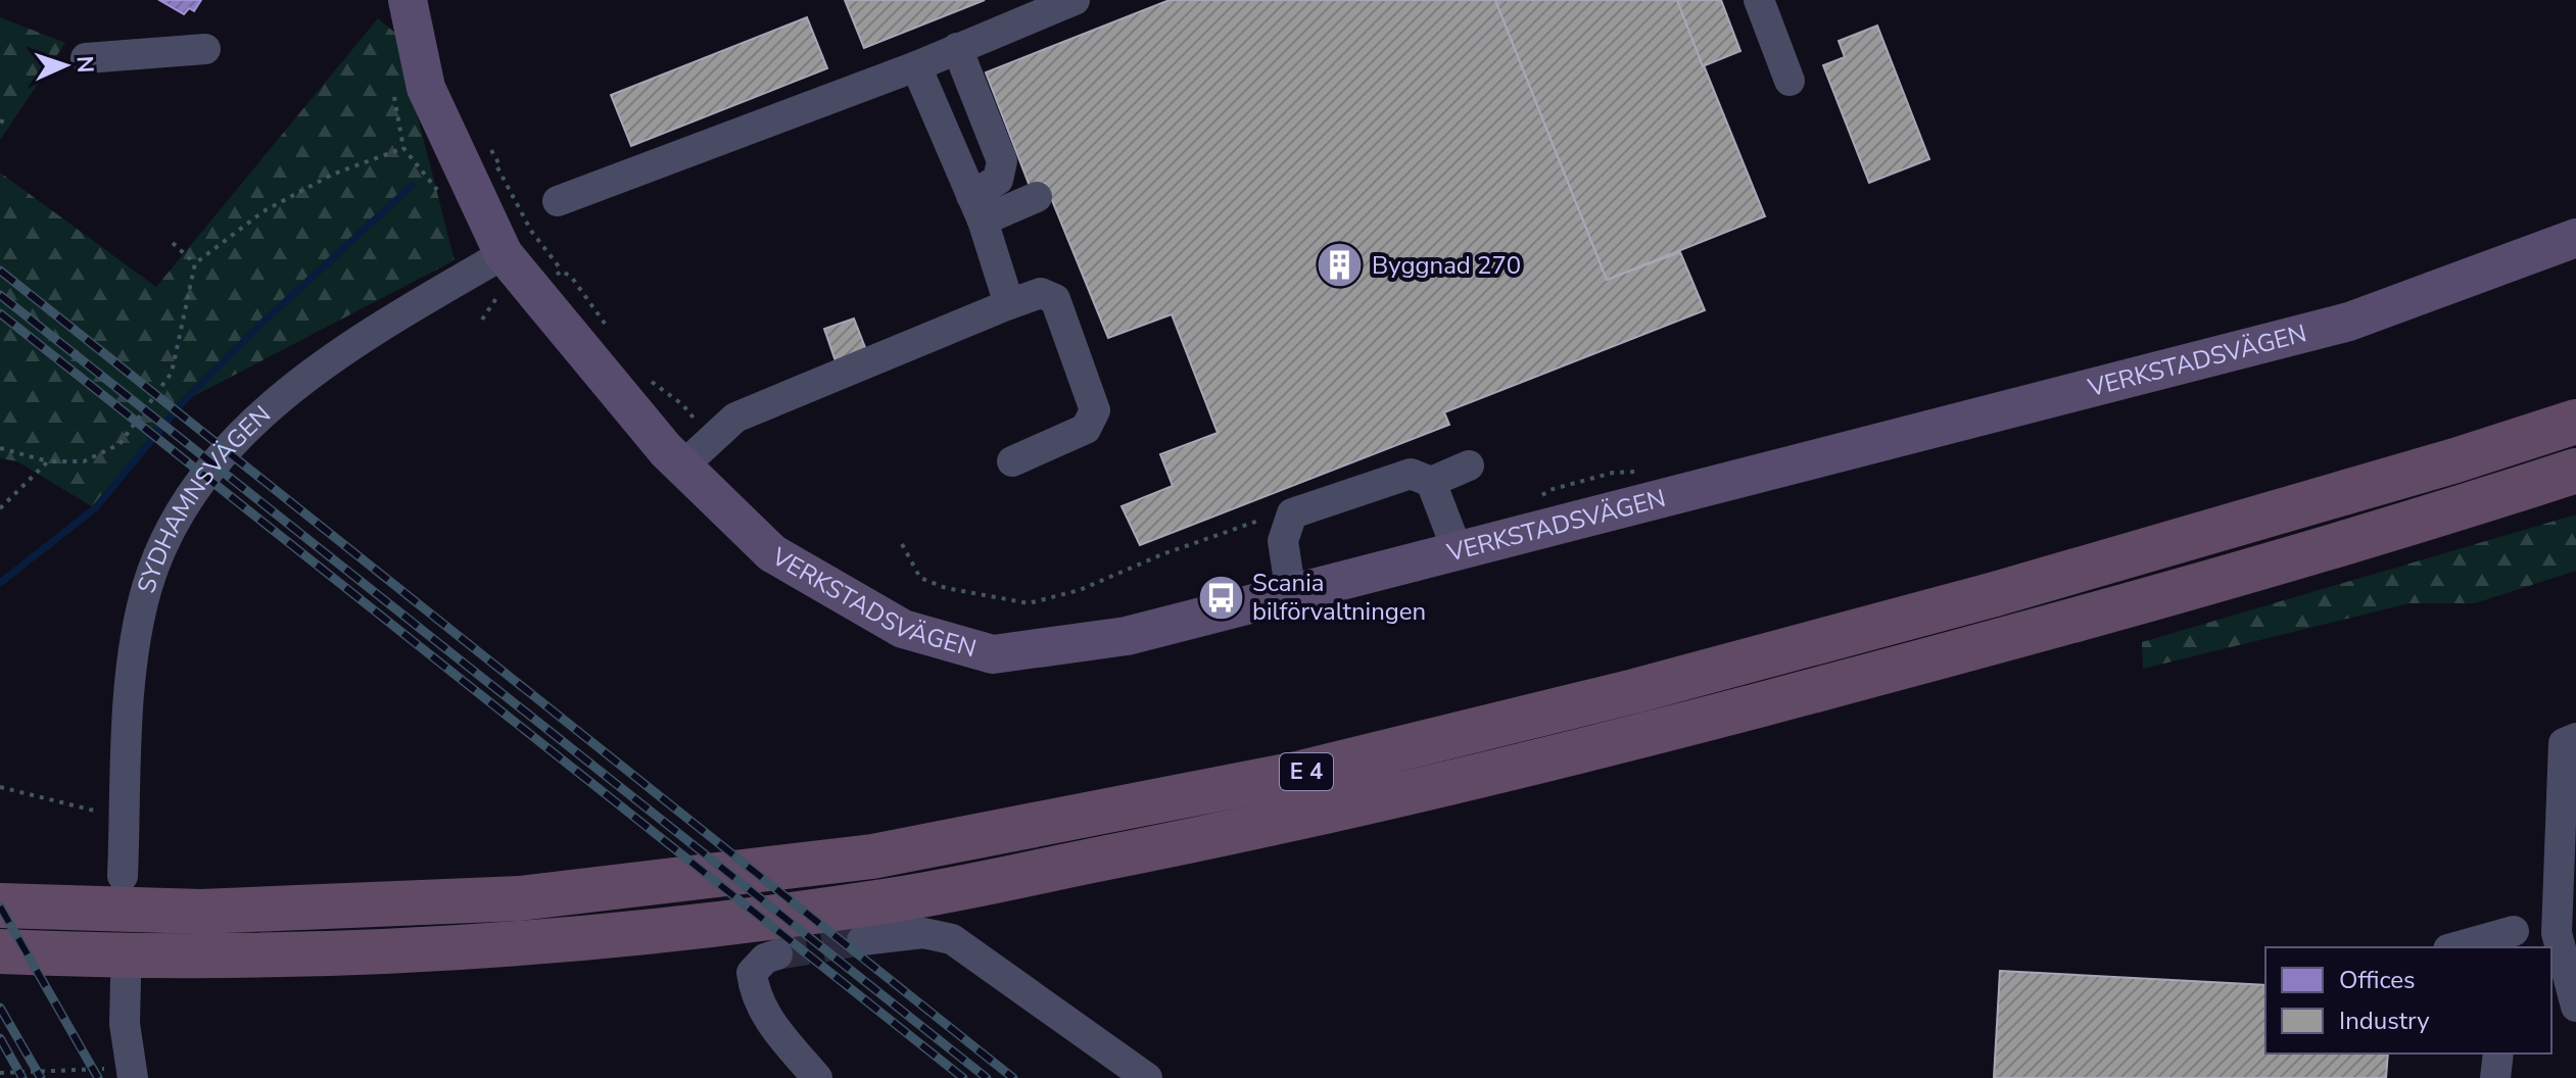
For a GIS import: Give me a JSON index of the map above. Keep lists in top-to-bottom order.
{
  "streets": {
    "highway": ["E 4"],
    "main road": ["VERKSTADSVÄGEN"],
    "street": ["SYDHAMNSVÄGEN"]
  },
  "crossings": [
    ["VERKSTADSVÄGEN", "SYDHAMNSVÄGEN"]
  ],
  "places": {
    "building": ["Byggnad 270"],
    "bus stop": ["Scania bilförvaltningen"]
  },
  "legend": ["Offices", "Industry"],
  "north": "right"
}
